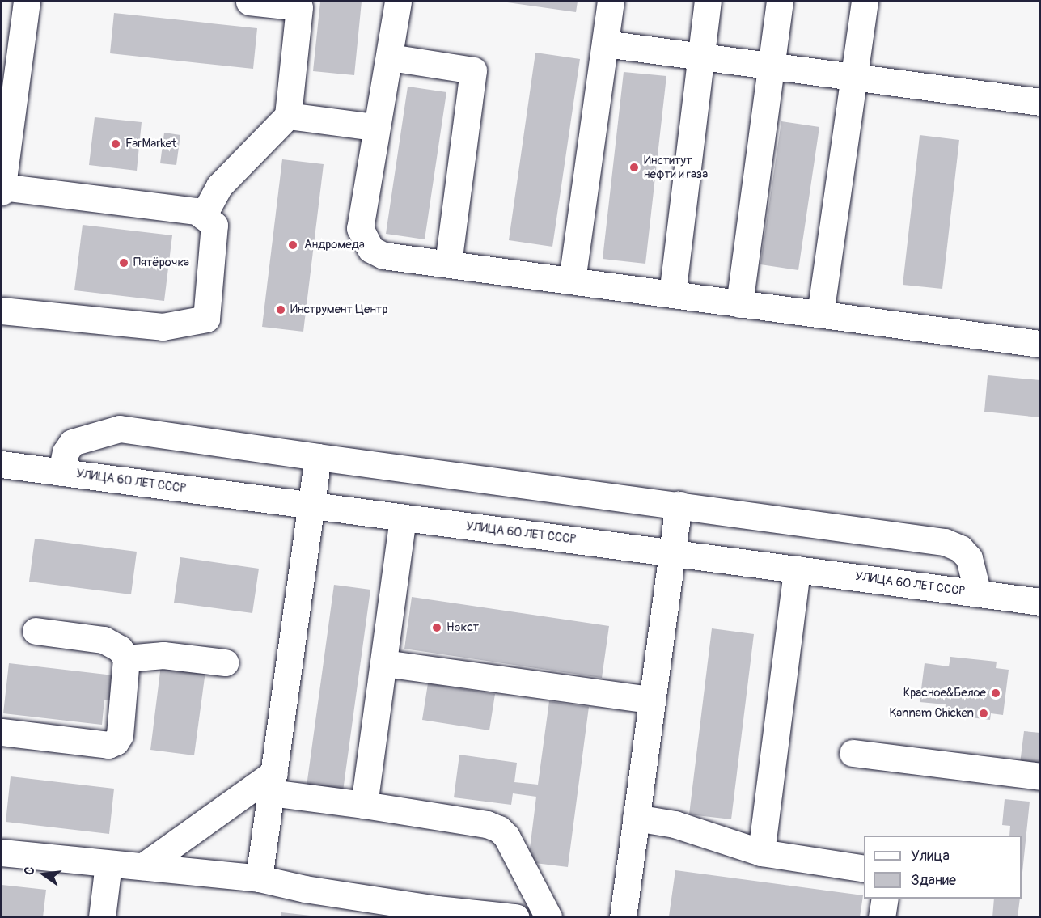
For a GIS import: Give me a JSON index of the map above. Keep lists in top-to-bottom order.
{
  "streets": {
    "main road": ["УЛИЦА 60 ЛЕТ СССР"]
  },
  "places": [
    "FarMarket",
    "Институт нефти и газа",
    "Андромеда",
    "Пятёрочка",
    "Инструмент Центр",
    "Нэкст",
    "Красное&Белое",
    "Kannam Chicken"
  ],
  "legend": ["Улица", "Здание"],
  "north": "left"
}
